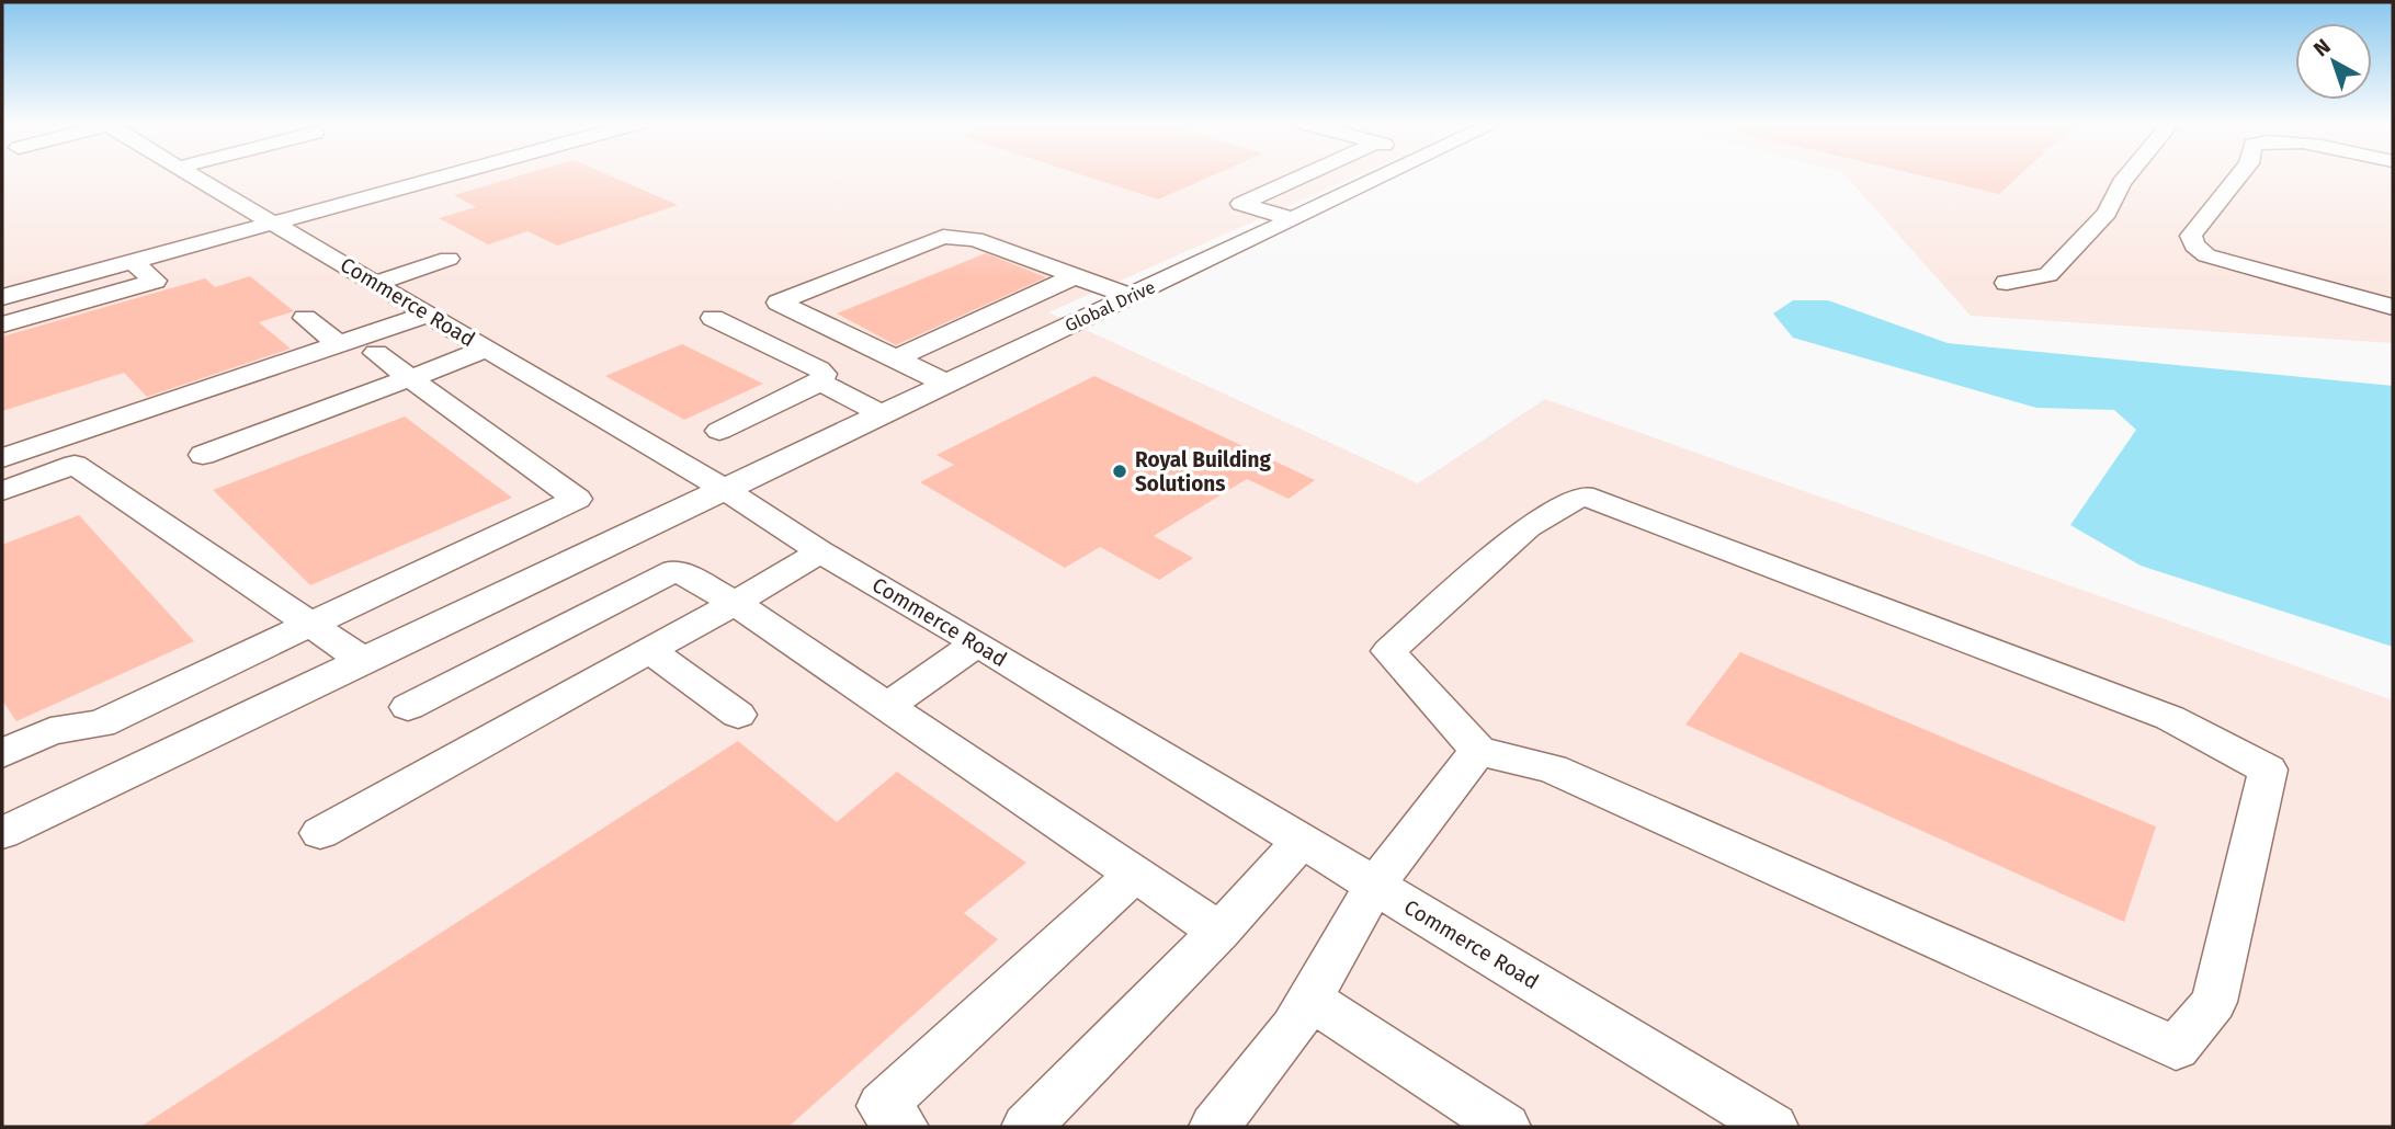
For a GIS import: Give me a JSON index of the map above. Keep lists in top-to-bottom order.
{
  "streets": {
    "street": ["Commerce Road", "Global Drive"]
  },
  "crossings": [
    ["Commerce Road", "Global Drive"]
  ],
  "places": ["Royal Building Solutions"],
  "north": "top left"
}
